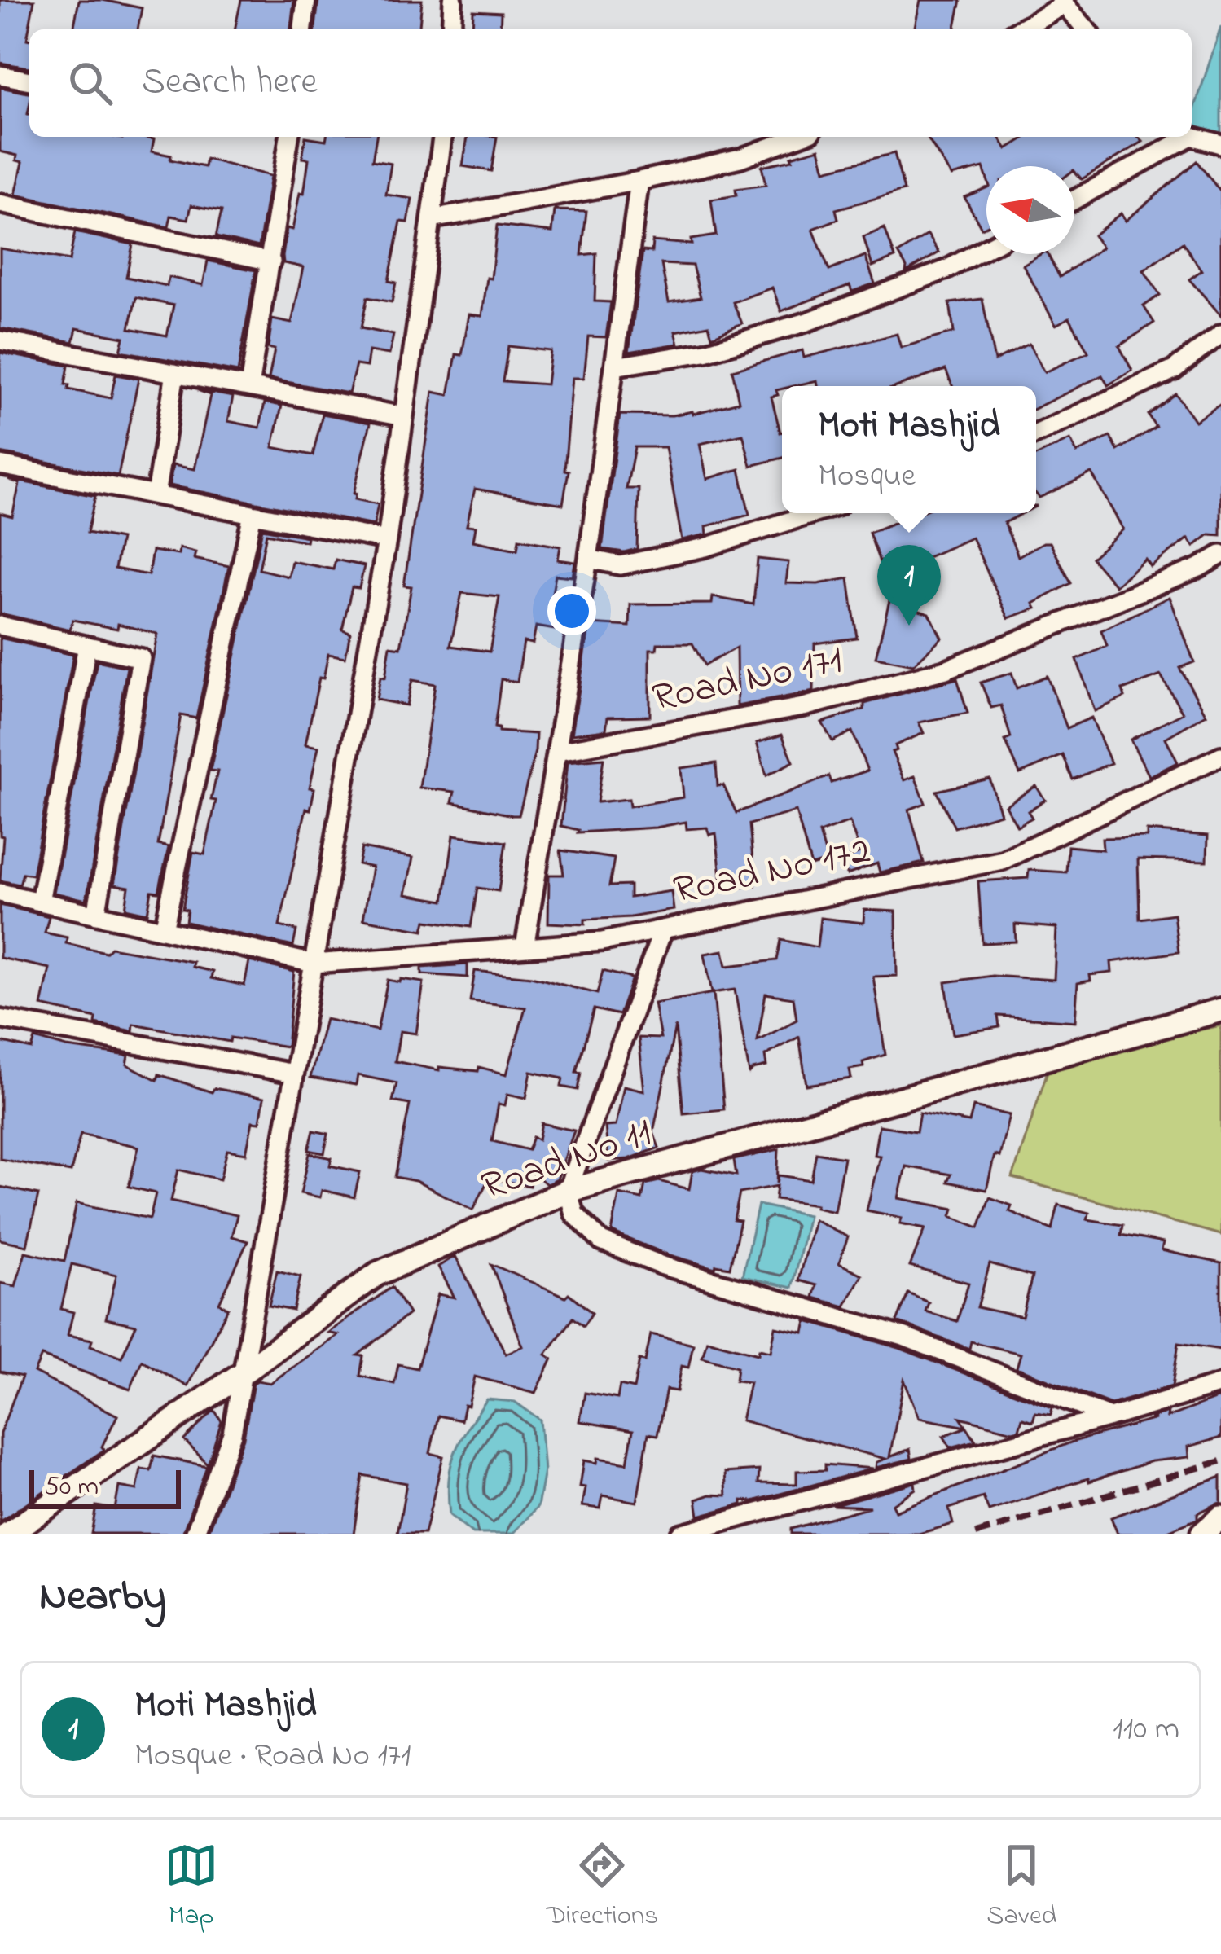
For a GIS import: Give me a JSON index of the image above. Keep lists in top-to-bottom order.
{
  "streets": {
    "street": ["Road No 171", "Road No 172", "Road No 11"]
  },
  "scale_bar": "50 m",
  "north": "left",
  "page": {
    "search": "Search here",
    "popup": ["Moti Mashjid", "Mosque"],
    "pins": "1",
    "scale": "50 m",
    "heading": "Nearby",
    "list": [
      {
        "mark": "1",
        "name": "Moti Mashjid",
        "note": "Mosque · Road No 171",
        "value": "110 m"
      }
    ],
    "nav": ["Map", "Directions", "Saved"]
  }
}
